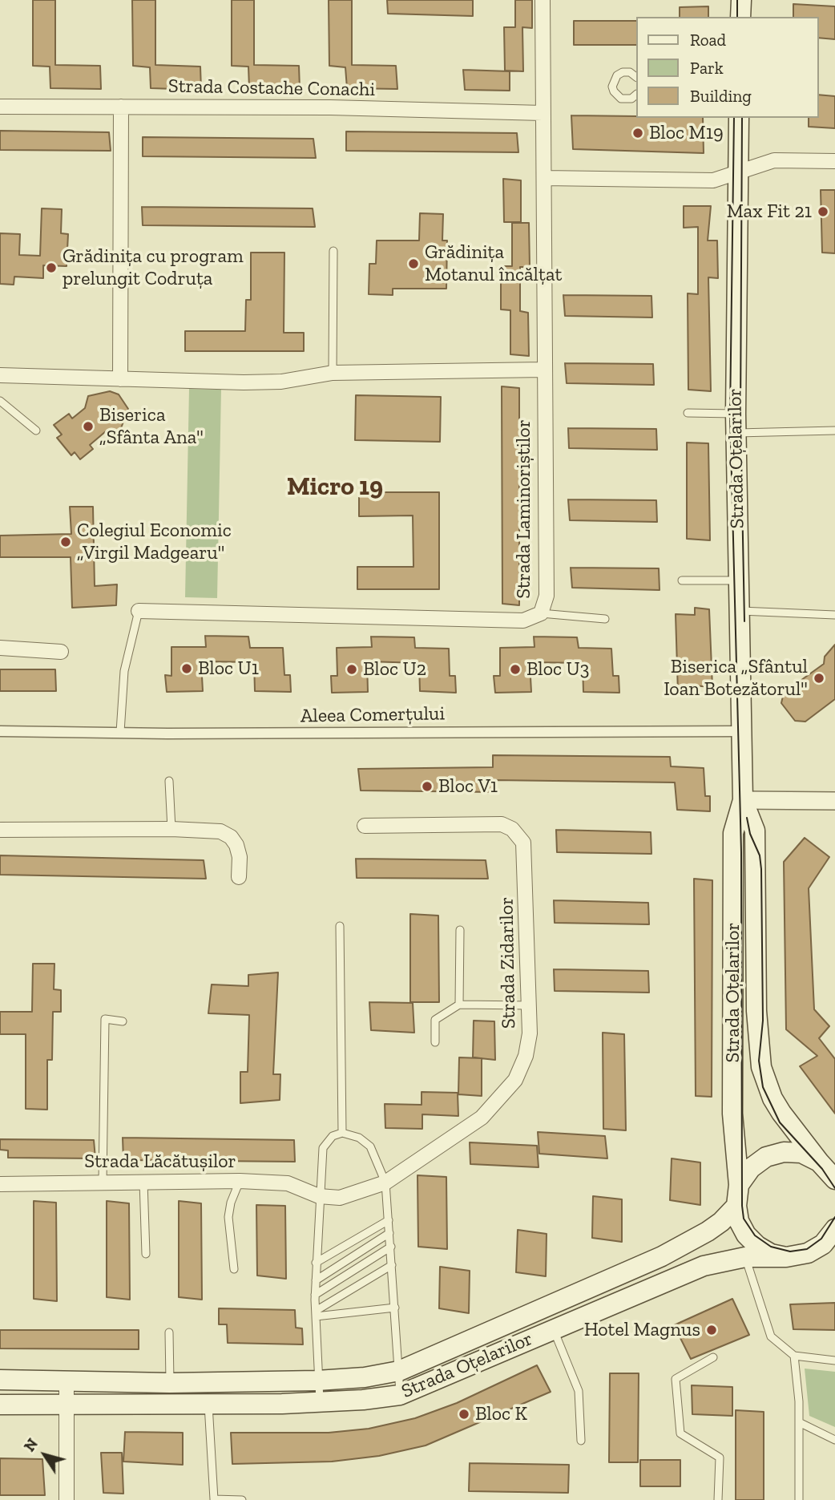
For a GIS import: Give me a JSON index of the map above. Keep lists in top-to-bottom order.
{
  "streets": {
    "main road": ["Strada Oțelarilor"],
    "street": [
      "Strada Costache Conachi",
      "Strada Laminoriștilor",
      "Aleea Comerțului",
      "Strada Zidarilor",
      "Strada Lăcătușilor"
    ]
  },
  "crossings": [
    ["Strada Costache Conachi", "Strada Laminoriștilor"],
    ["Strada Oțelarilor", "Aleea Comerțului"],
    ["Strada Zidarilor", "Strada Lăcătușilor"]
  ],
  "districts": ["Micro 19"],
  "places": [
    "Bloc M19",
    "Max Fit 21",
    "Grădinița Motanul încălțat",
    "Grădinița cu program prelungit Codruța",
    "Biserica „Sfânta Ana\"",
    "Colegiul Economic „Virgil Madgearu\"",
    "Bloc U1",
    "Bloc U2",
    "Bloc U3",
    "Biserica „Sfântul Ioan Botezătorul\"",
    "Bloc V1",
    "Hotel Magnus",
    "Bloc K"
  ],
  "legend": ["Road", "Park", "Building"],
  "north": "top left"
}
